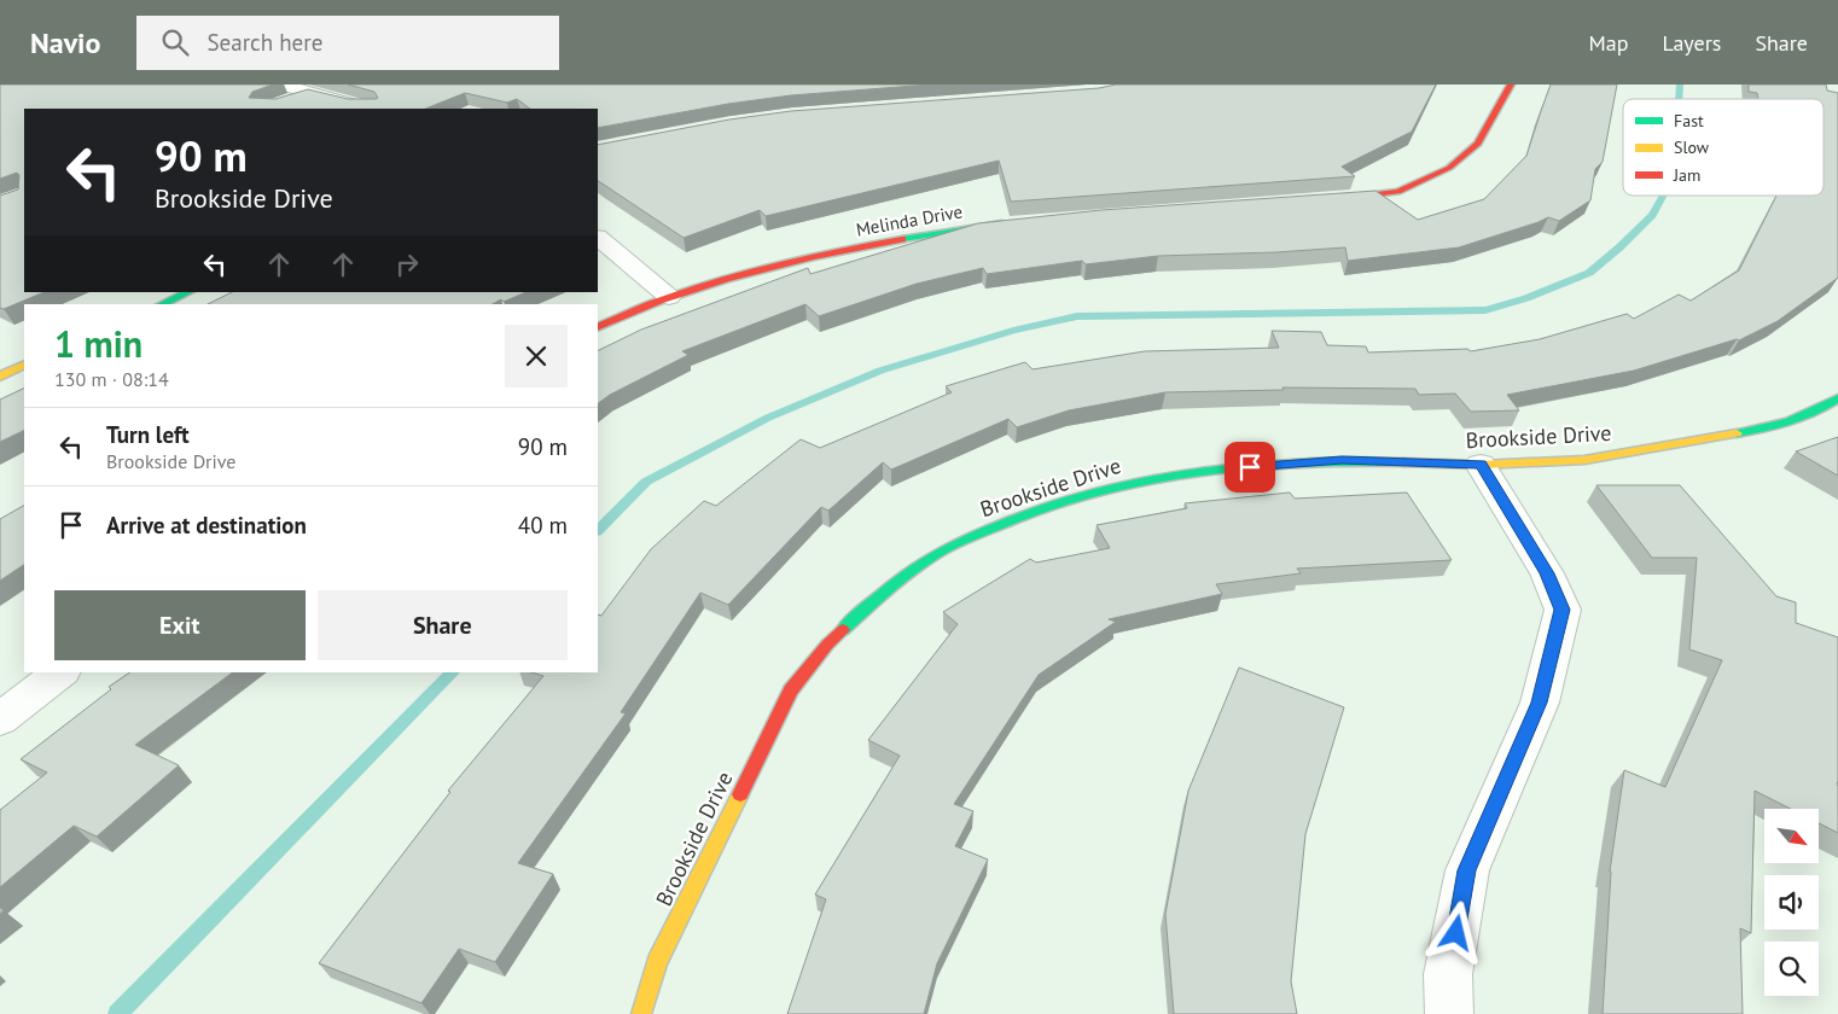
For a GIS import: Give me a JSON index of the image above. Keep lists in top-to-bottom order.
{
  "streets": {
    "street": ["Melinda Drive", "Brookside Drive"]
  },
  "legend": ["Fast", "Slow", "Jam"],
  "north": "bottom right",
  "page": {
    "header": "Navio",
    "search": "Search here",
    "nav": ["Map", "Layers", "Share"],
    "turn": ["90 m", "Brookside Drive"],
    "heading": ["1 min", "130 m · 08:14"],
    "list": [
      {
        "name": "Turn left",
        "note": "Brookside Drive",
        "value": "90 m"
      },
      {
        "name": "Arrive at destination",
        "value": "40 m"
      }
    ],
    "buttons": ["Exit", "Share"]
  }
}
